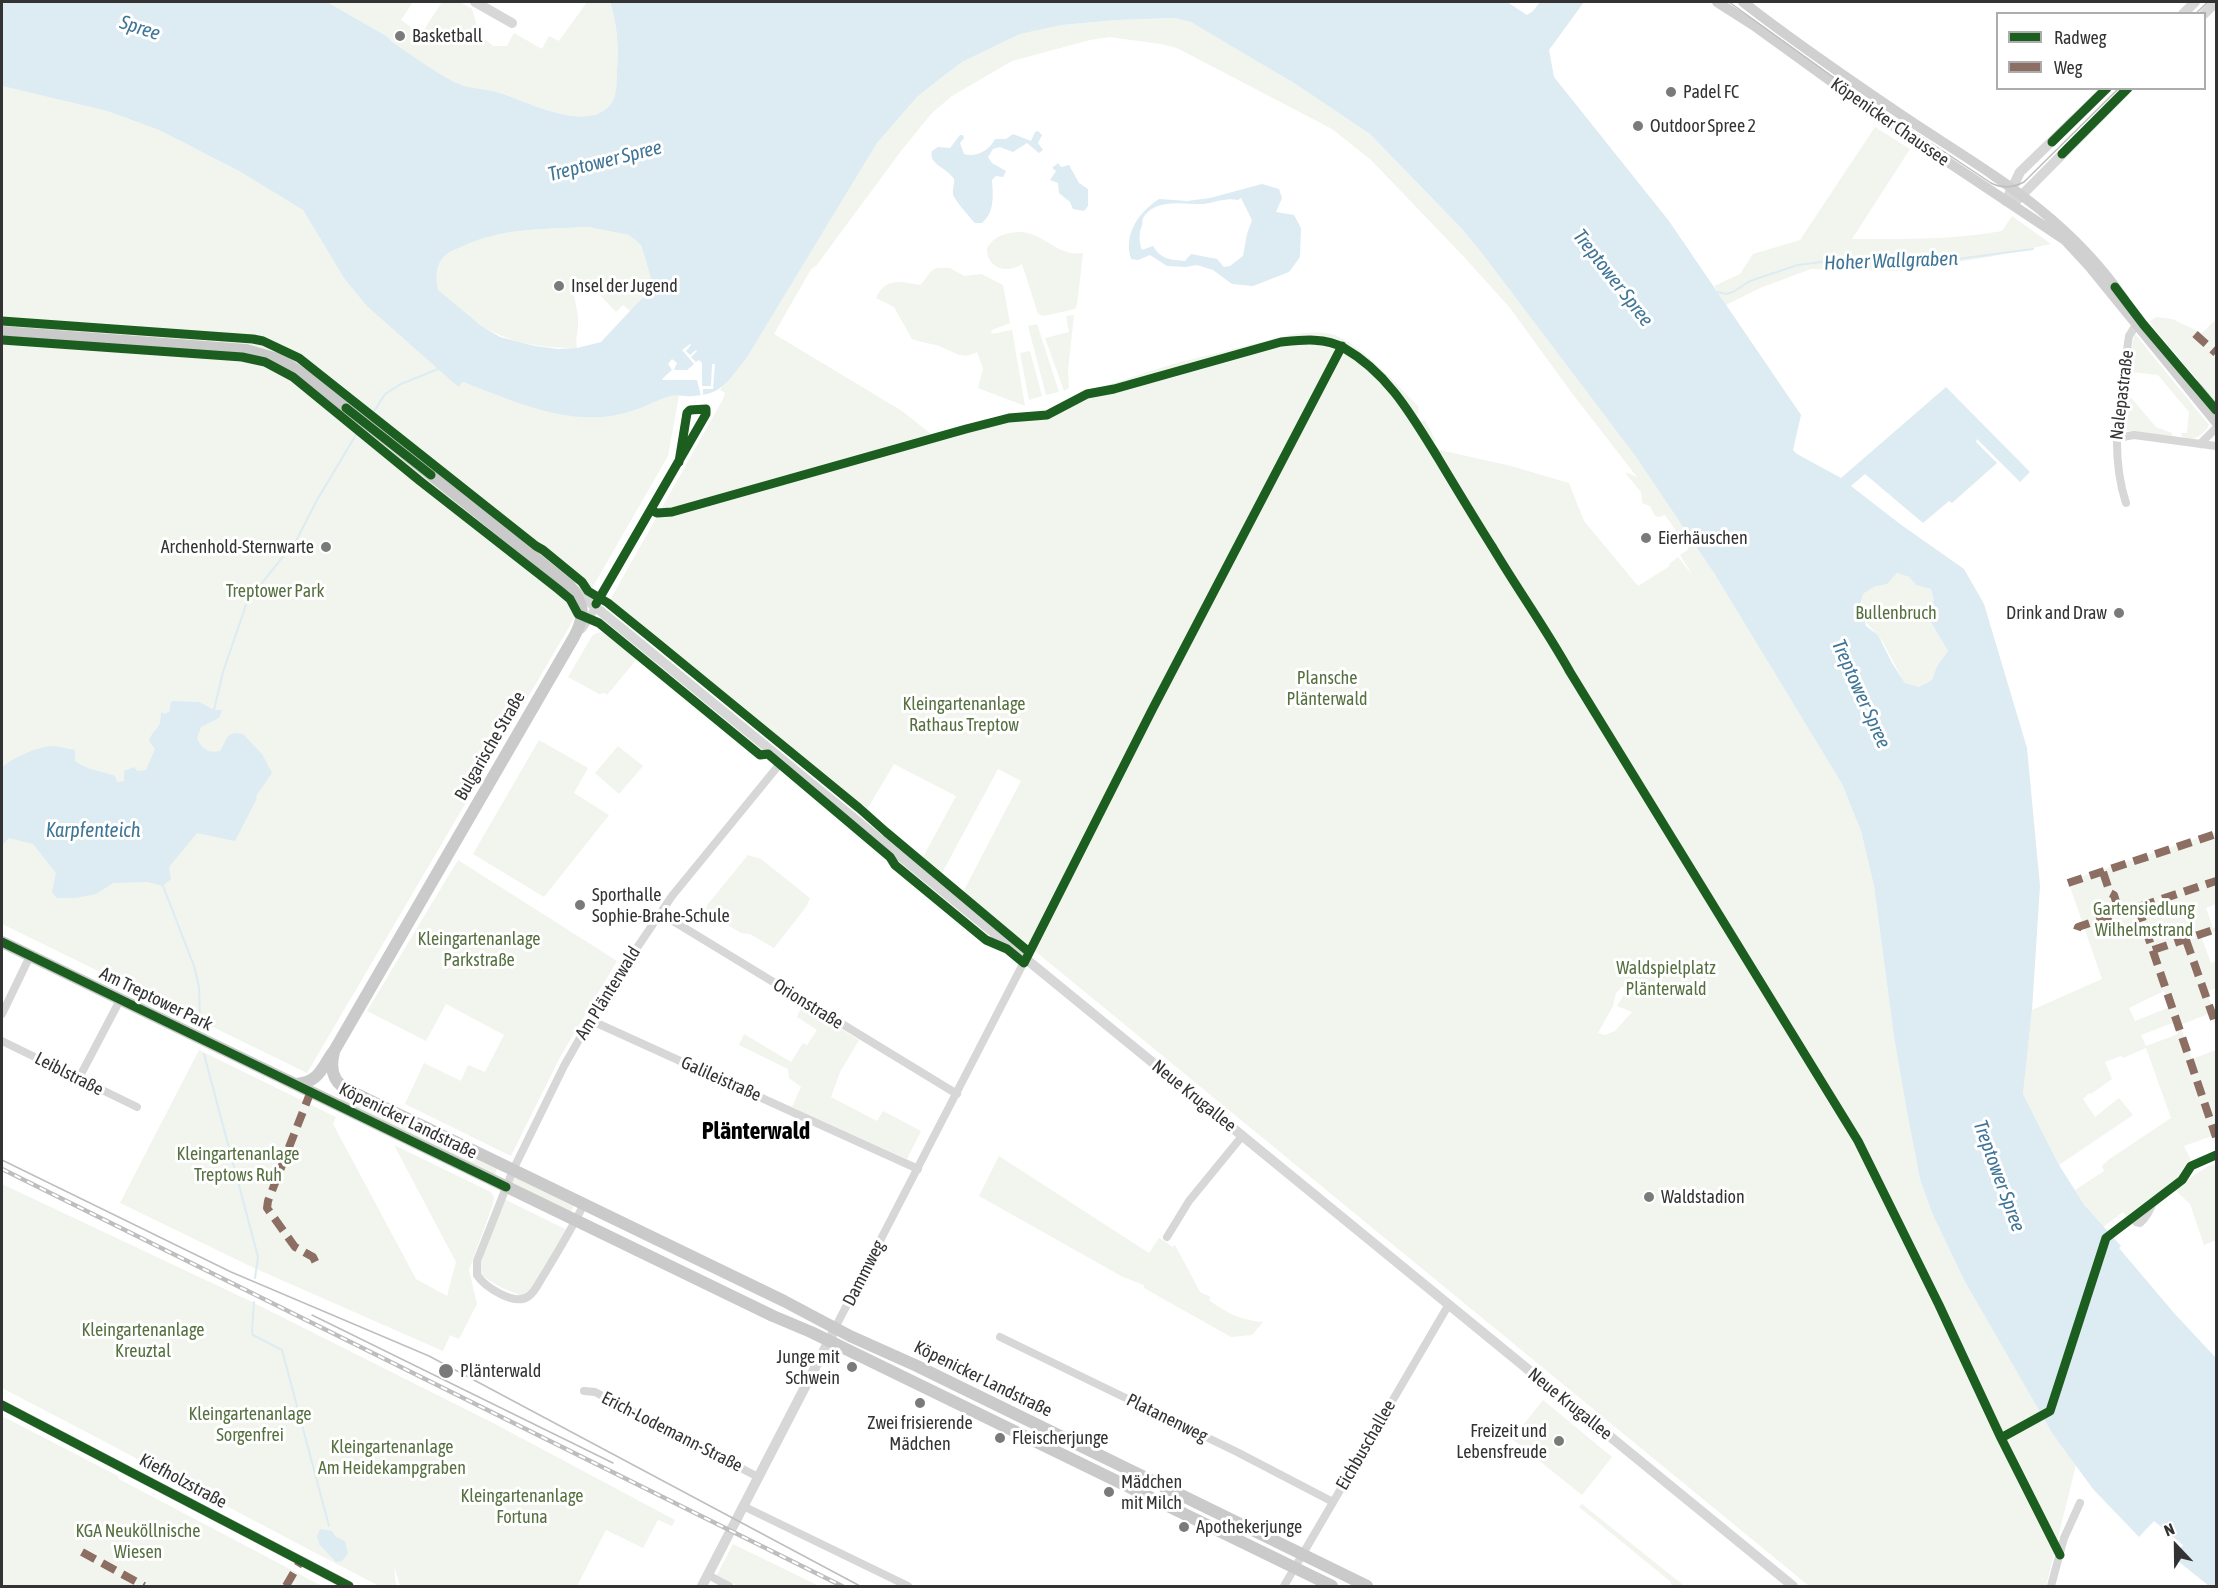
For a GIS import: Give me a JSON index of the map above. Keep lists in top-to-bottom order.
{
  "streets": {
    "main road": [
      "Köpenicker Chaussee",
      "Bulgarische Straße",
      "Am Treptower Park",
      "Köpenicker Landstraße"
    ],
    "street": [
      "Nalepastraße",
      "Am Plänterwald",
      "Orionstraße",
      "Leiblstraße",
      "Galileistraße",
      "Neue Krugallee",
      "Dammweg",
      "Platanenweg",
      "Erich-Lodemann-Straße",
      "Eichbuschallee",
      "Kiefholzstraße"
    ]
  },
  "crossings": [
    ["Bulgarische Straße", "Am Treptower Park"],
    ["Bulgarische Straße", "Neue Krugallee"],
    ["Bulgarische Straße", "Köpenicker Landstraße"],
    ["Am Plänterwald", "Orionstraße"],
    ["Am Plänterwald", "Galileistraße"],
    ["Am Plänterwald", "Neue Krugallee"],
    ["Am Plänterwald", "Köpenicker Landstraße"],
    ["Am Treptower Park", "Köpenicker Landstraße"],
    ["Orionstraße", "Dammweg"],
    ["Galileistraße", "Dammweg"],
    ["Neue Krugallee", "Dammweg"],
    ["Neue Krugallee", "Eichbuschallee"],
    ["Köpenicker Landstraße", "Dammweg"],
    ["Köpenicker Landstraße", "Eichbuschallee"],
    ["Dammweg", "Erich-Lodemann-Straße"],
    ["Platanenweg", "Eichbuschallee"]
  ],
  "districts": ["Plänterwald"],
  "water": [
    "Spree",
    "Treptower Spree",
    "Hoher Wallgraben",
    "Karpfenteich"
  ],
  "parks": [
    "Treptower Park",
    "Bullenbruch",
    "Plansche Plänterwald",
    "Kleingartenanlage Rathaus Treptow",
    "Gartensiedlung Wilhelmstrand",
    "Kleingartenanlage Parkstraße",
    "Waldspielplatz Plänterwald",
    "Kleingartenanlage Treptows Ruh",
    "Kleingartenanlage Kreuztal",
    "Kleingartenanlage Sorgenfrei",
    "Kleingartenanlage Am Heidekampgraben",
    "Kleingartenanlage Fortuna",
    "KGA Neuköllnische Wiesen"
  ],
  "places": [
    "Basketball",
    "Padel FC",
    "Outdoor Spree 2",
    "Insel der Jugend",
    "Eierhäuschen",
    "Archenhold-Sternwarte",
    "Drink and Draw",
    "Sporthalle Sophie-Brahe-Schule",
    "Waldstadion",
    "Junge mit Schwein",
    "Plänterwald",
    "Zwei frisierende Mädchen",
    "Fleischerjunge",
    "Freizeit und Lebensfreude",
    "Mädchen mit Milch",
    "Apothekerjunge"
  ],
  "legend": ["Radweg", "Weg"],
  "north": "top"
}
